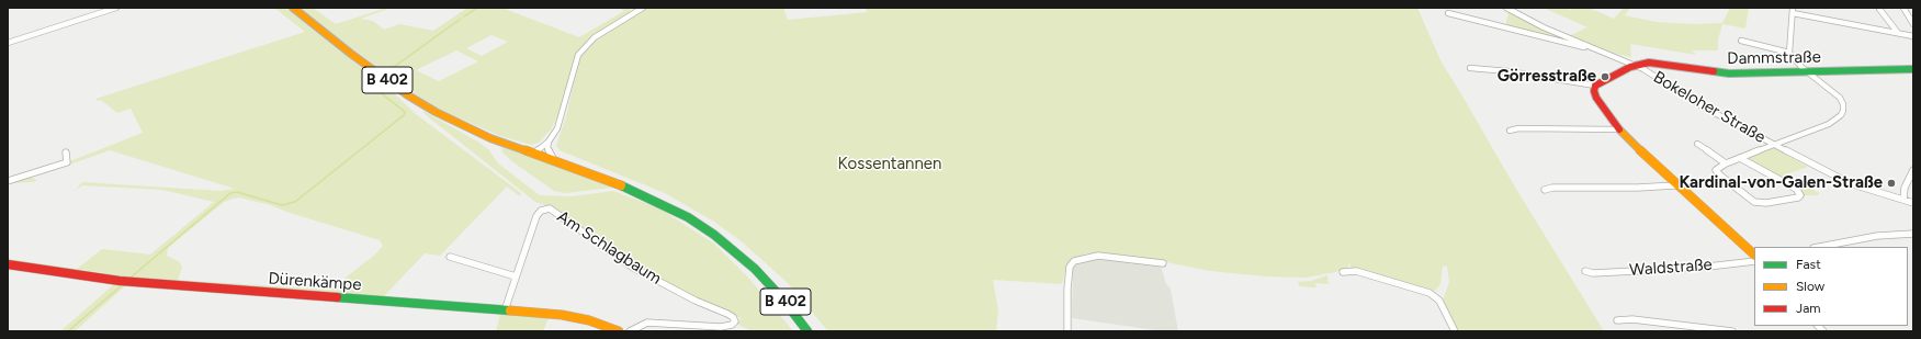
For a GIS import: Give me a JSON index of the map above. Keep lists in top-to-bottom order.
{
  "streets": {
    "street": [
      "Dammstraße",
      "B 402",
      "Bokeloher Straße",
      "Am Schlagbaum",
      "Waldstraße",
      "Dürenkämpe"
    ]
  },
  "crossings": [
    ["Dammstraße", "Bokeloher Straße"],
    ["Am Schlagbaum", "Dürenkämpe"]
  ],
  "parks": ["Kossentannen"],
  "places": ["Görresstraße", "Kardinal-von-Galen-Straße"],
  "legend": ["Fast", "Slow", "Jam"]
}
